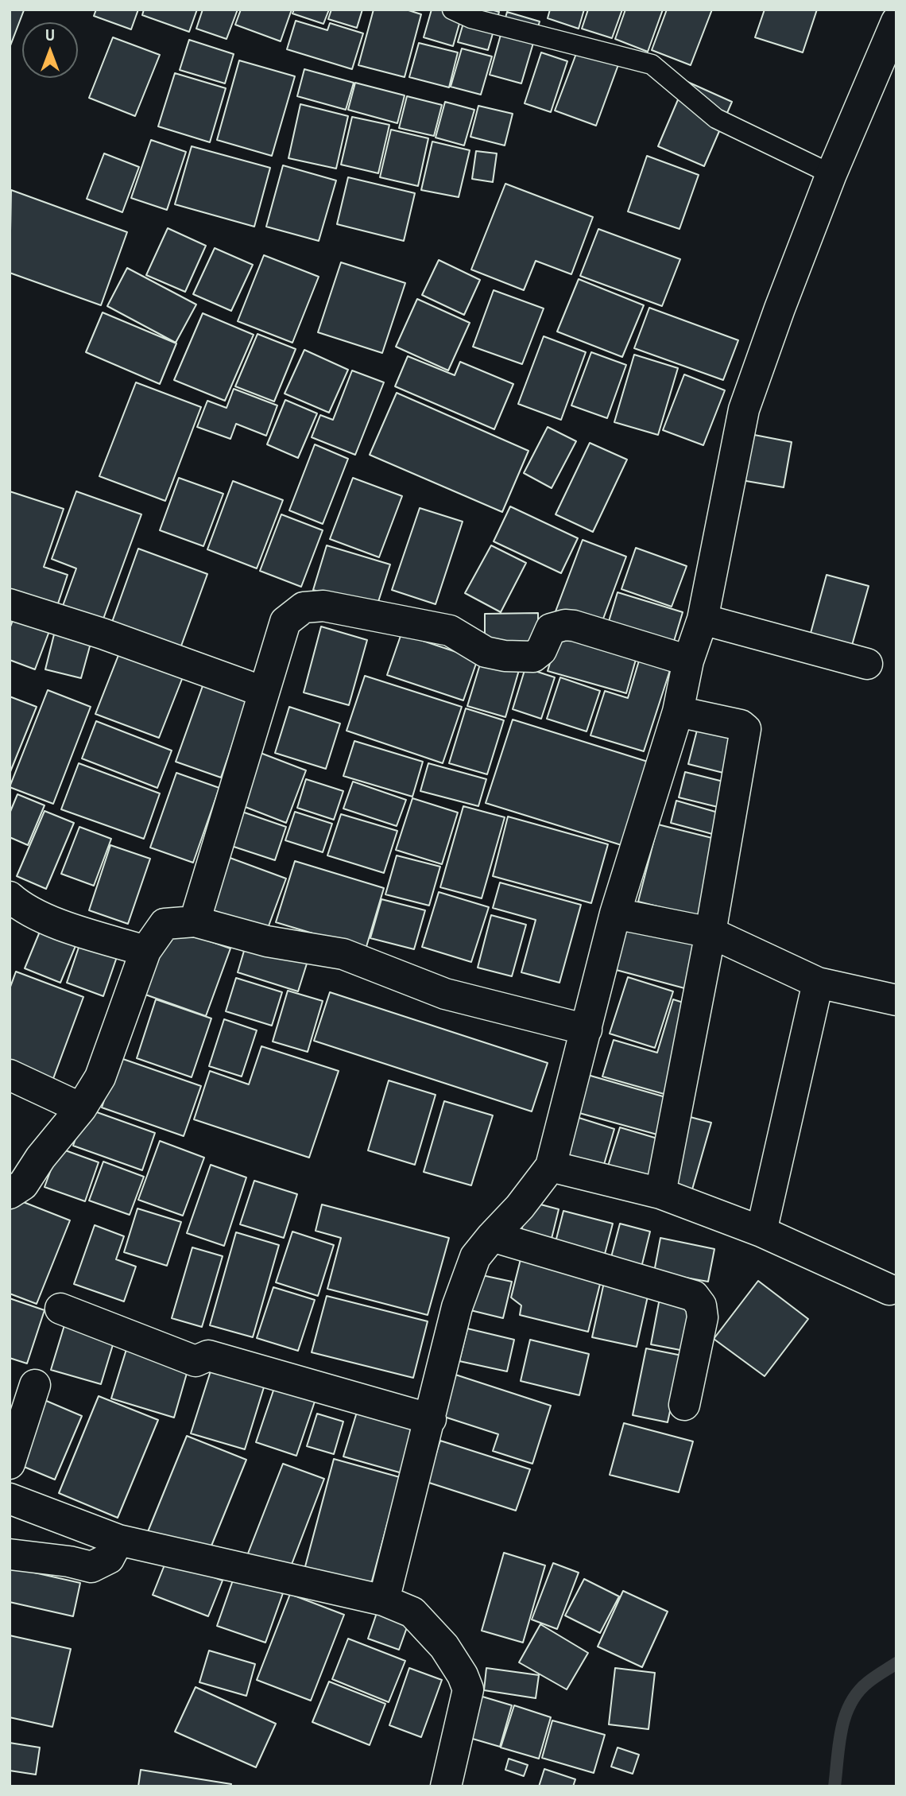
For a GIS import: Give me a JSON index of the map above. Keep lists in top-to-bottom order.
{
  "north": "top"
}
